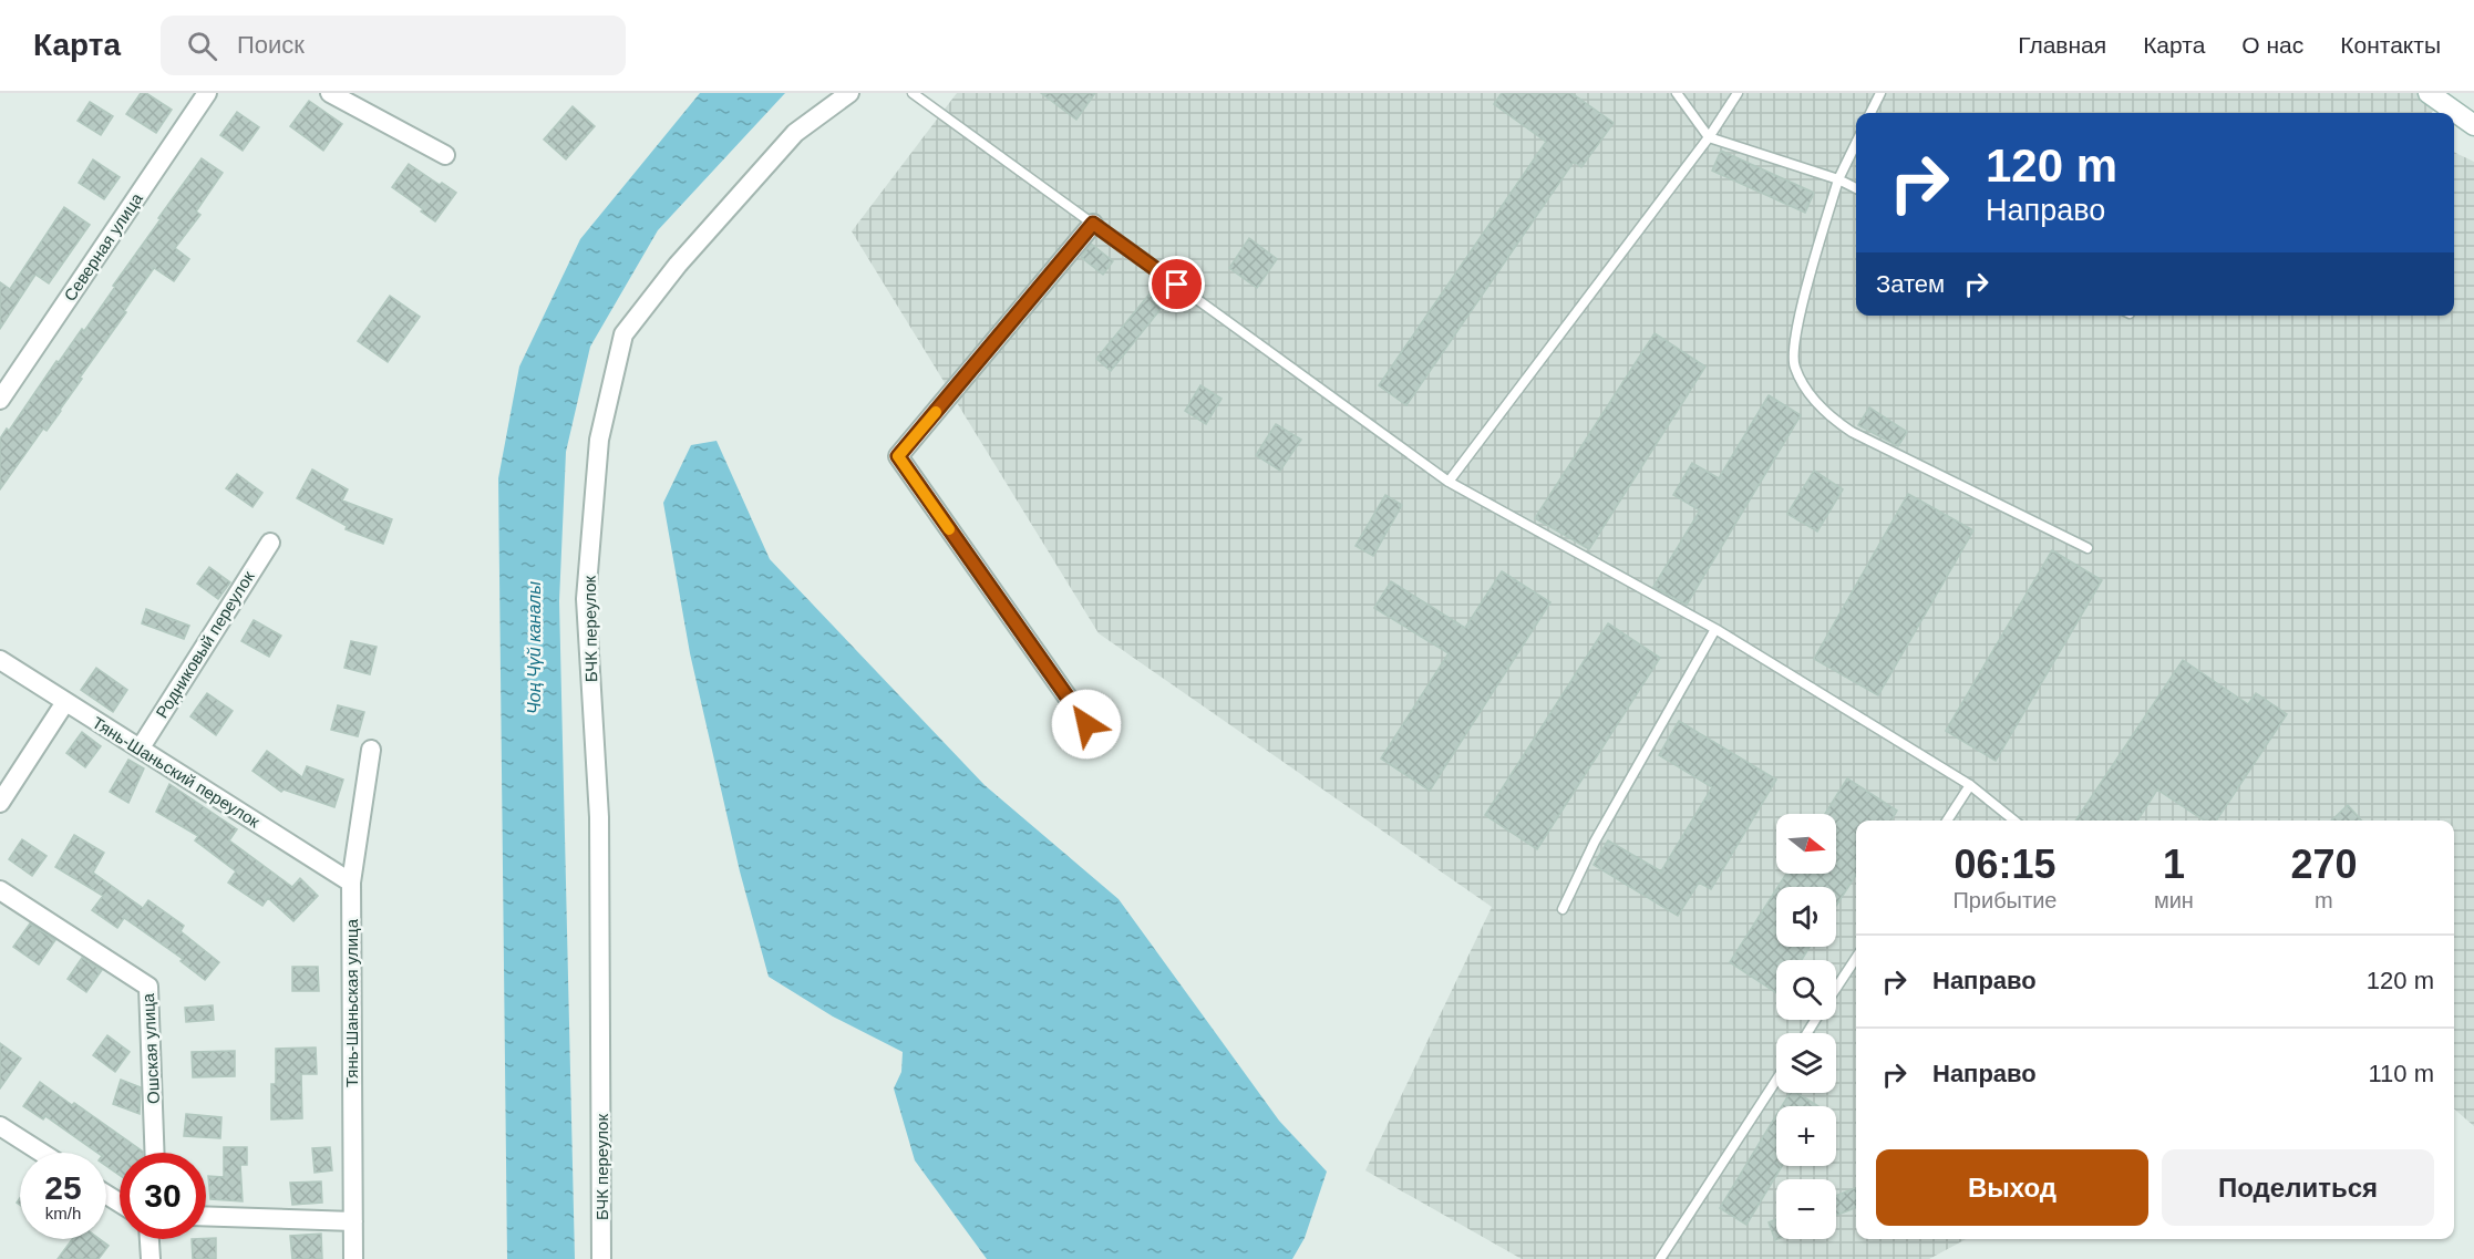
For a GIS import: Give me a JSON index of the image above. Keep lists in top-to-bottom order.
{
  "streets": {
    "street": [
      "Северная улица",
      "БЧК переулок",
      "Родниковый переулок",
      "Тянь-Шаньский переулок",
      "Тянь-Шаньская улица",
      "Ошская улица"
    ]
  },
  "crossings": [
    ["Родниковый переулок", "Тянь-Шаньский переулок"],
    ["Тянь-Шаньский переулок", "Тянь-Шаньская улица"]
  ],
  "water": ["Чоң Чүй каналы"],
  "north": "right",
  "page": {
    "header": "Карта",
    "search": "Поиск",
    "nav": [
      "Главная",
      "Карта",
      "О нас",
      "Контакты"
    ],
    "turn": ["120 m", "Направо"],
    "then": "Затем",
    "map_buttons": ["+", "−"],
    "eta": [
      "06:15",
      "Прибытие",
      "1",
      "мин",
      "270",
      "m"
    ],
    "list": [
      {
        "name": "Направо",
        "value": "120 m"
      },
      {
        "name": "Направо",
        "value": "110 m"
      }
    ],
    "buttons": ["Выход", "Поделиться"],
    "speed": "25 km/h",
    "limit": "30"
  }
}
